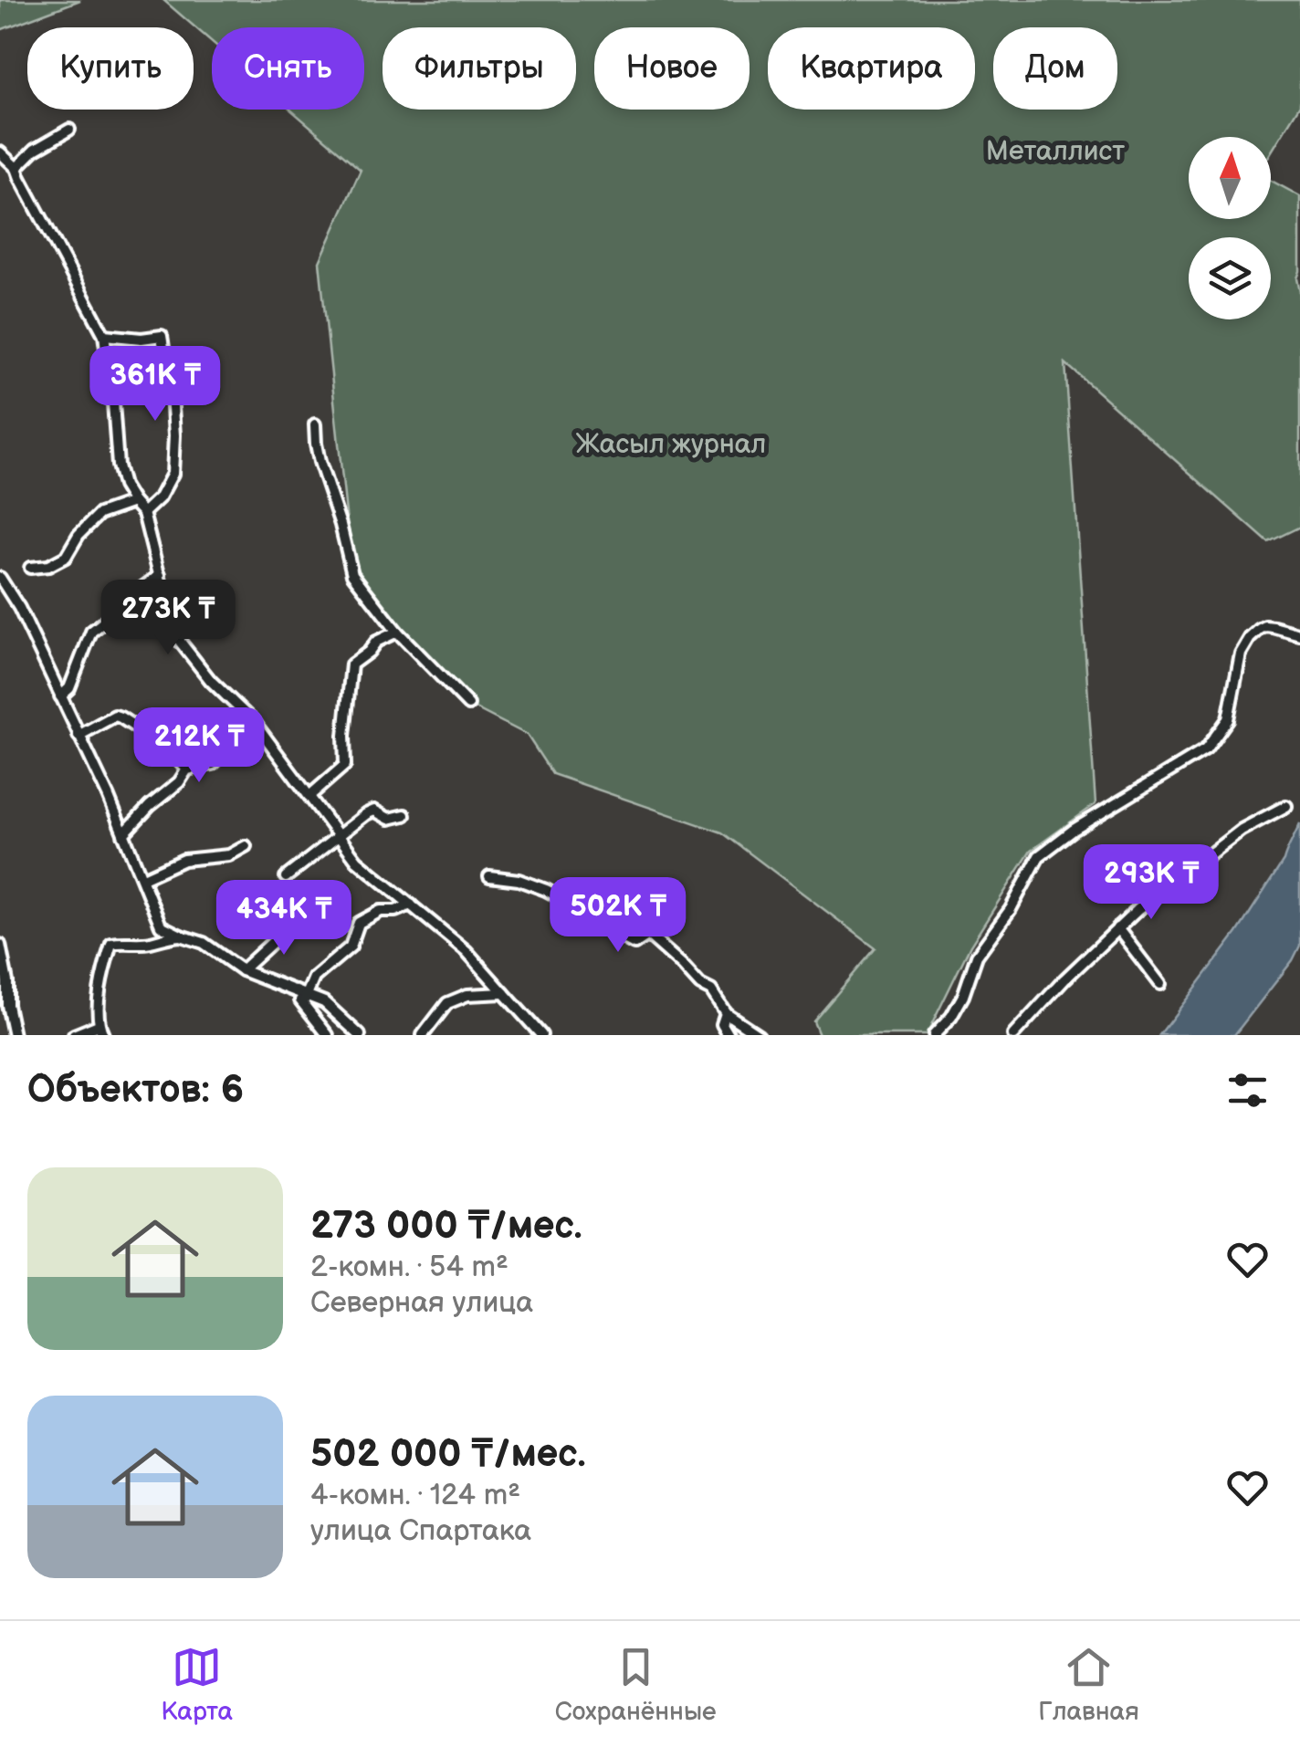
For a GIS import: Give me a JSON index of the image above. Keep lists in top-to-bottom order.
{
  "parks": ["Металлист", "Жасыл журнал"],
  "north": "top",
  "page": {
    "chip": [
      "Купить",
      "Снять",
      "Фильтры",
      "Новое",
      "Квартира",
      "Дом"
    ],
    "price": [
      "361K ₸",
      "273K ₸",
      "212K ₸",
      "293K ₸",
      "502K ₸",
      "434K ₸"
    ],
    "heading": "Объектов: 6",
    "list": [
      {
        "name": "273 000 ₸/мес.",
        "note": "2-комн. · 54 m² · Северная улица"
      },
      {
        "name": "502 000 ₸/мес.",
        "note": "4-комн. · 124 m² · улица Спартака"
      }
    ],
    "tabs": ["Карта", "Сохранённые", "Главная"]
  }
}
